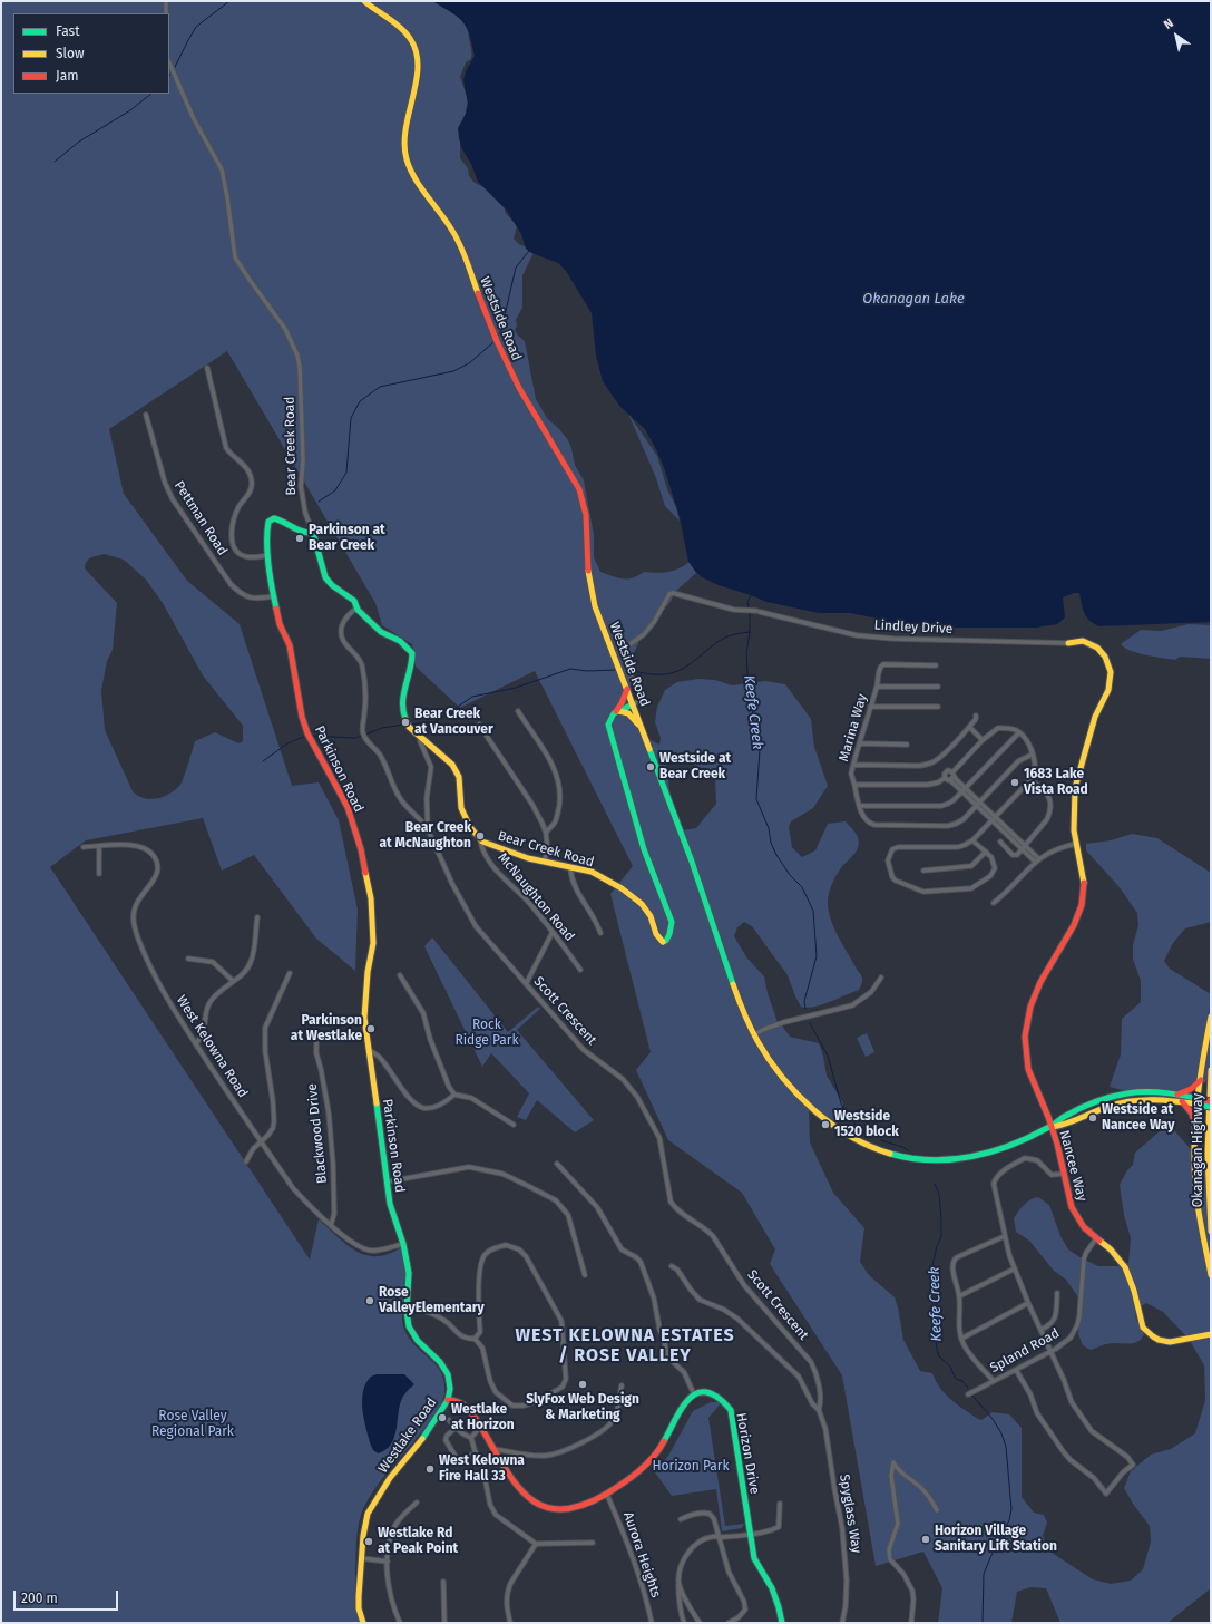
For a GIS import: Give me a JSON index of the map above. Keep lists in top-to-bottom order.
{
  "streets": {
    "main road": [
      "Westside Road",
      "Bear Creek Road",
      "Parkinson Road",
      "Okanagan Highway",
      "Nancee Way",
      "Westlake Road",
      "Horizon Drive"
    ],
    "street": [
      "Pettman Road",
      "Lindley Drive",
      "Marina Way",
      "McNaughton Road",
      "Scott Crescent",
      "West Kelowna Road",
      "Blackwood Drive",
      "Spland Road",
      "Spyglass Way",
      "Aurora Heights"
    ]
  },
  "crossings": [
    ["Westside Road", "Lindley Drive"],
    ["Westside Road", "Nancee Way"],
    ["Bear Creek Road", "Parkinson Road"],
    ["Bear Creek Road", "McNaughton Road"],
    ["Bear Creek Road", "Scott Crescent"],
    ["Pettman Road", "Parkinson Road"],
    ["Lindley Drive", "Nancee Way"],
    ["Parkinson Road", "West Kelowna Road"],
    ["Parkinson Road", "Westlake Road"],
    ["Scott Crescent", "Spyglass Way"],
    ["West Kelowna Road", "Blackwood Drive"],
    ["West Kelowna Road", "Westlake Road"],
    ["Nancee Way", "Spland Road"],
    ["Horizon Drive", "Aurora Heights"]
  ],
  "districts": ["WEST KELOWNA ESTATES / ROSE VALLEY"],
  "water": ["Okanagan Lake", "Keefe Creek"],
  "parks": ["Rock Ridge Park", "Rose Valley Regional Park", "Horizon Park"],
  "places": [
    "Parkinson at Bear Creek",
    "Bear Creek at Vancouver",
    "Westside at Bear Creek",
    "1683 Lake Vista Road",
    "Bear Creek at McNaughton",
    "Parkinson at Westlake",
    "Westside at Nancee Way",
    "Westside 1520 block",
    "Rose ValleyElementary",
    "SlyFox Web Design & Marketing",
    "Westlake at Horizon",
    "West Kelowna Fire Hall 33",
    "Horizon Village Sanitary Lift Station",
    "Westlake Rd at Peak Point"
  ],
  "legend": ["Fast", "Slow", "Jam"],
  "scale_bar": "200 m",
  "north": "top left"
}
